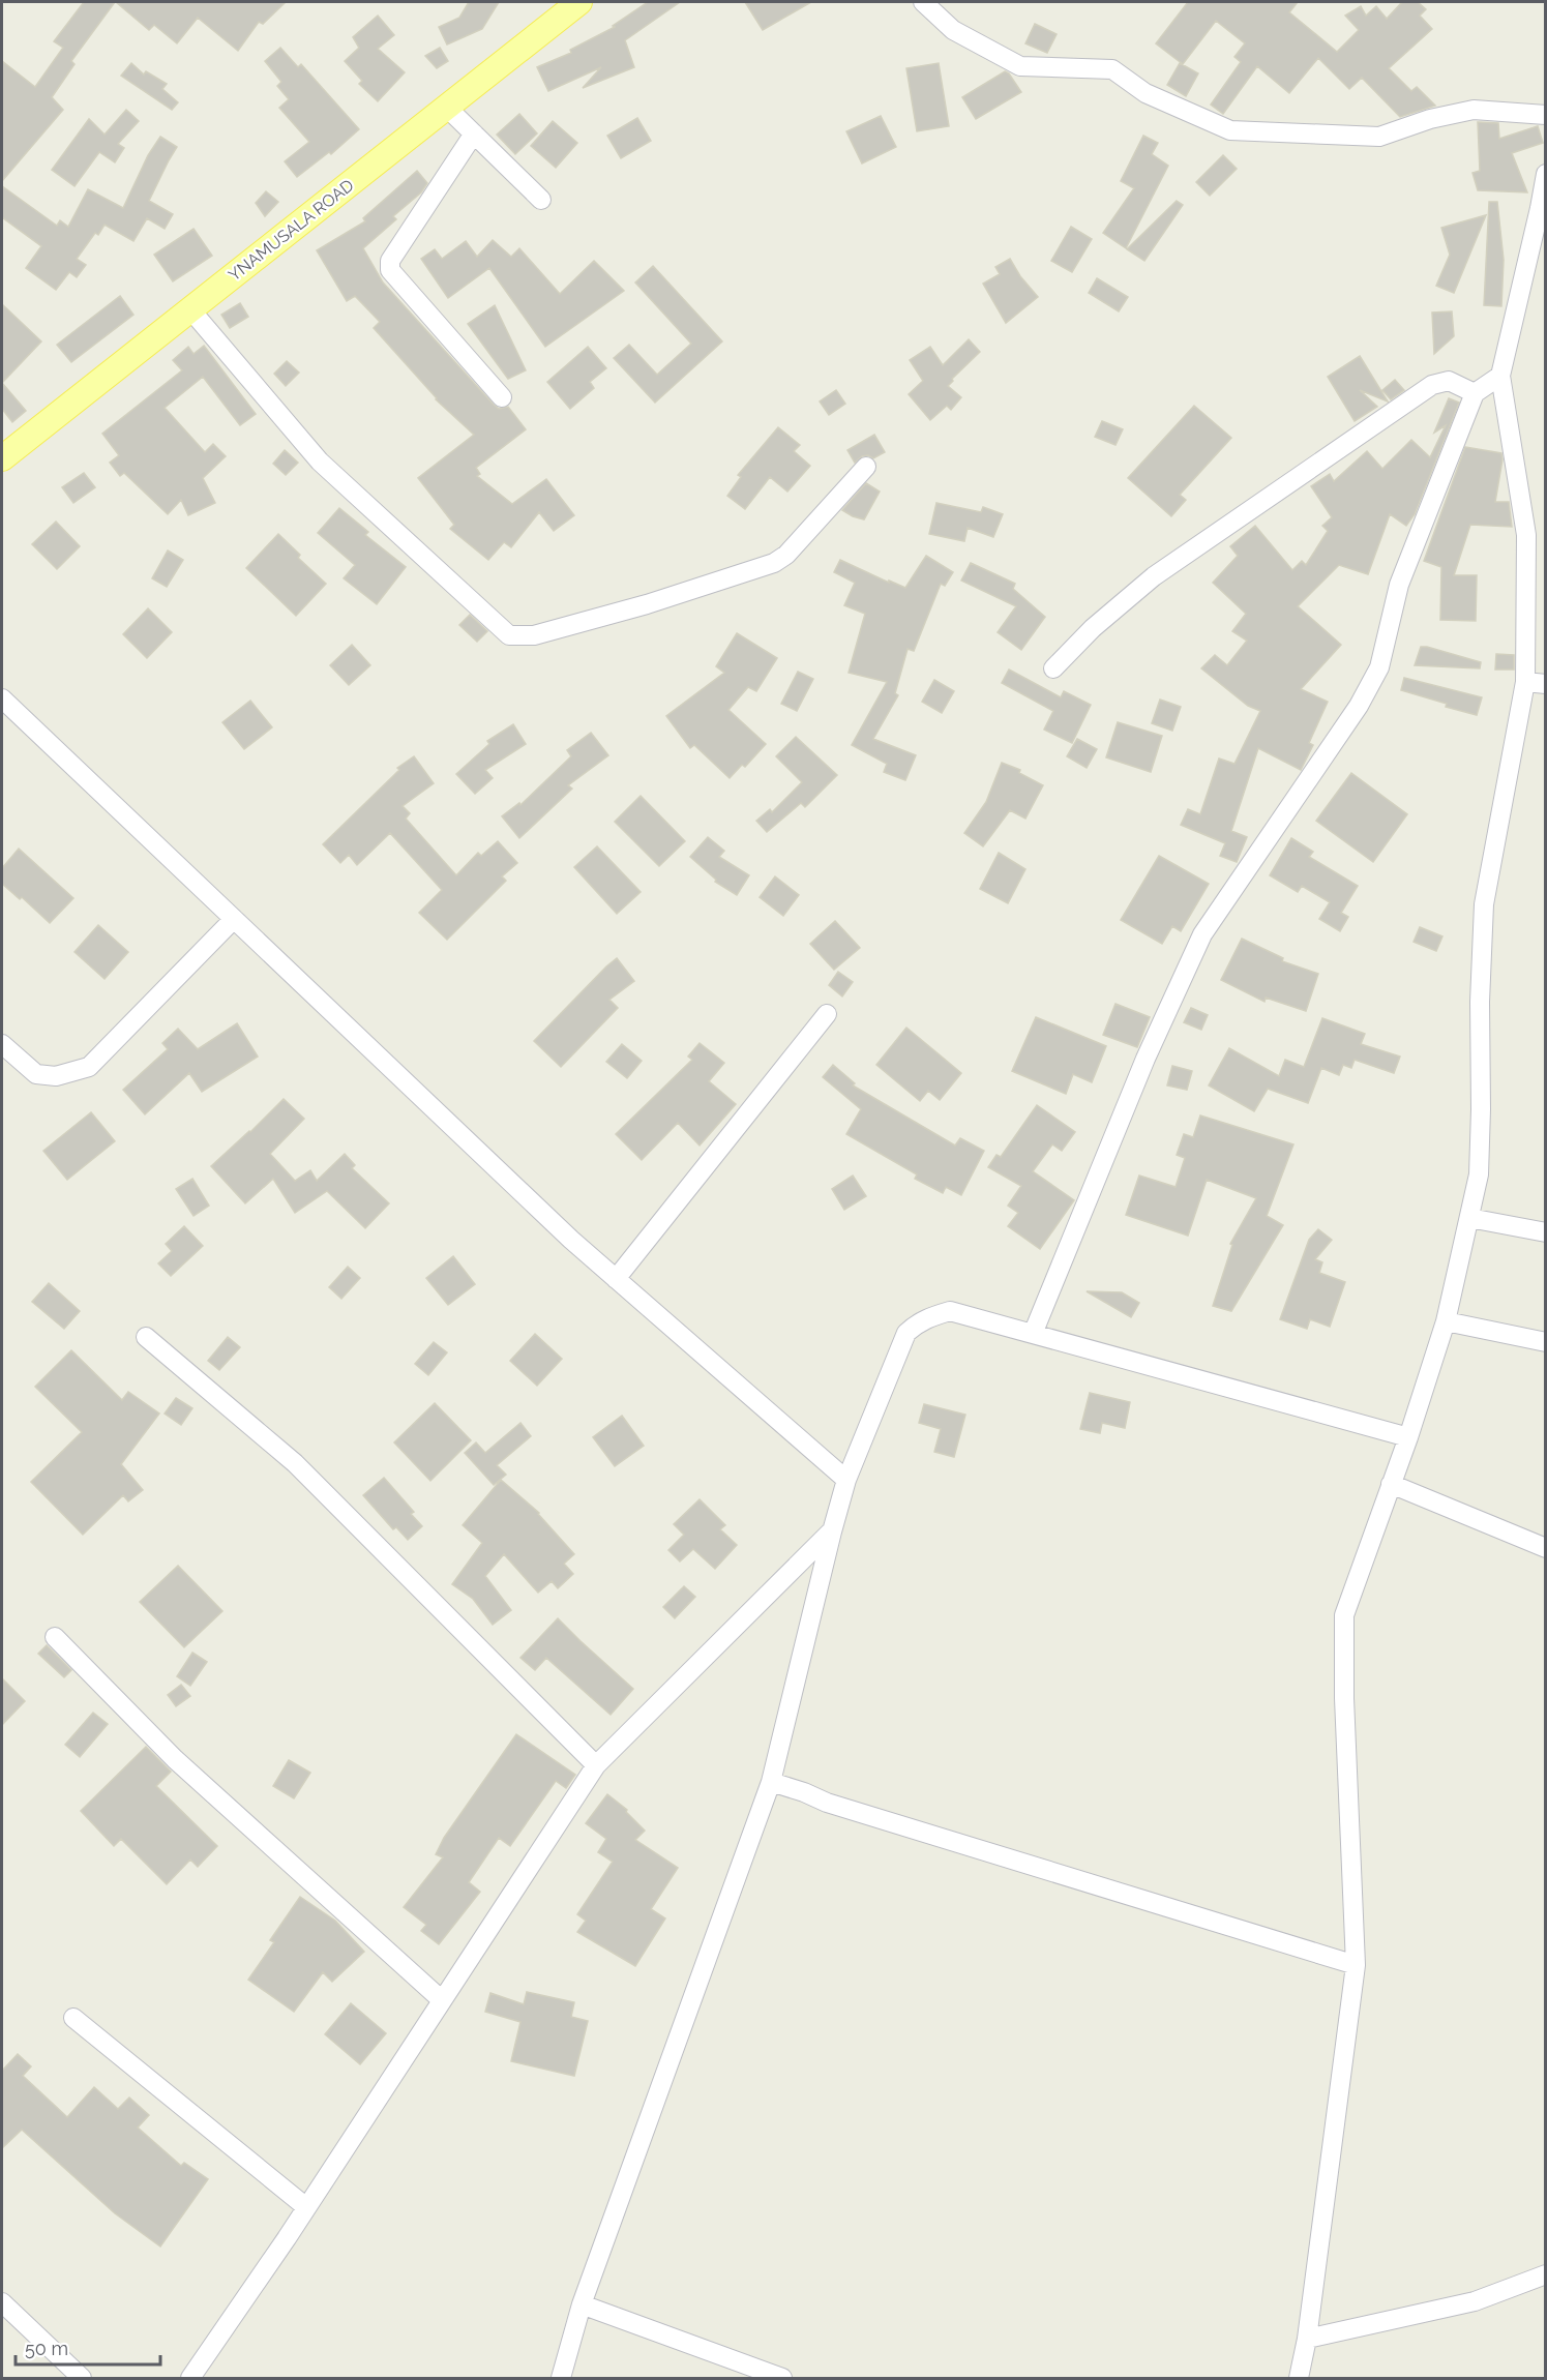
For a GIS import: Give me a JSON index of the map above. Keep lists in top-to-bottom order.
{
  "streets": {
    "main road": ["YNAMUSALA ROAD"]
  },
  "scale_bar": "50 m"
}
